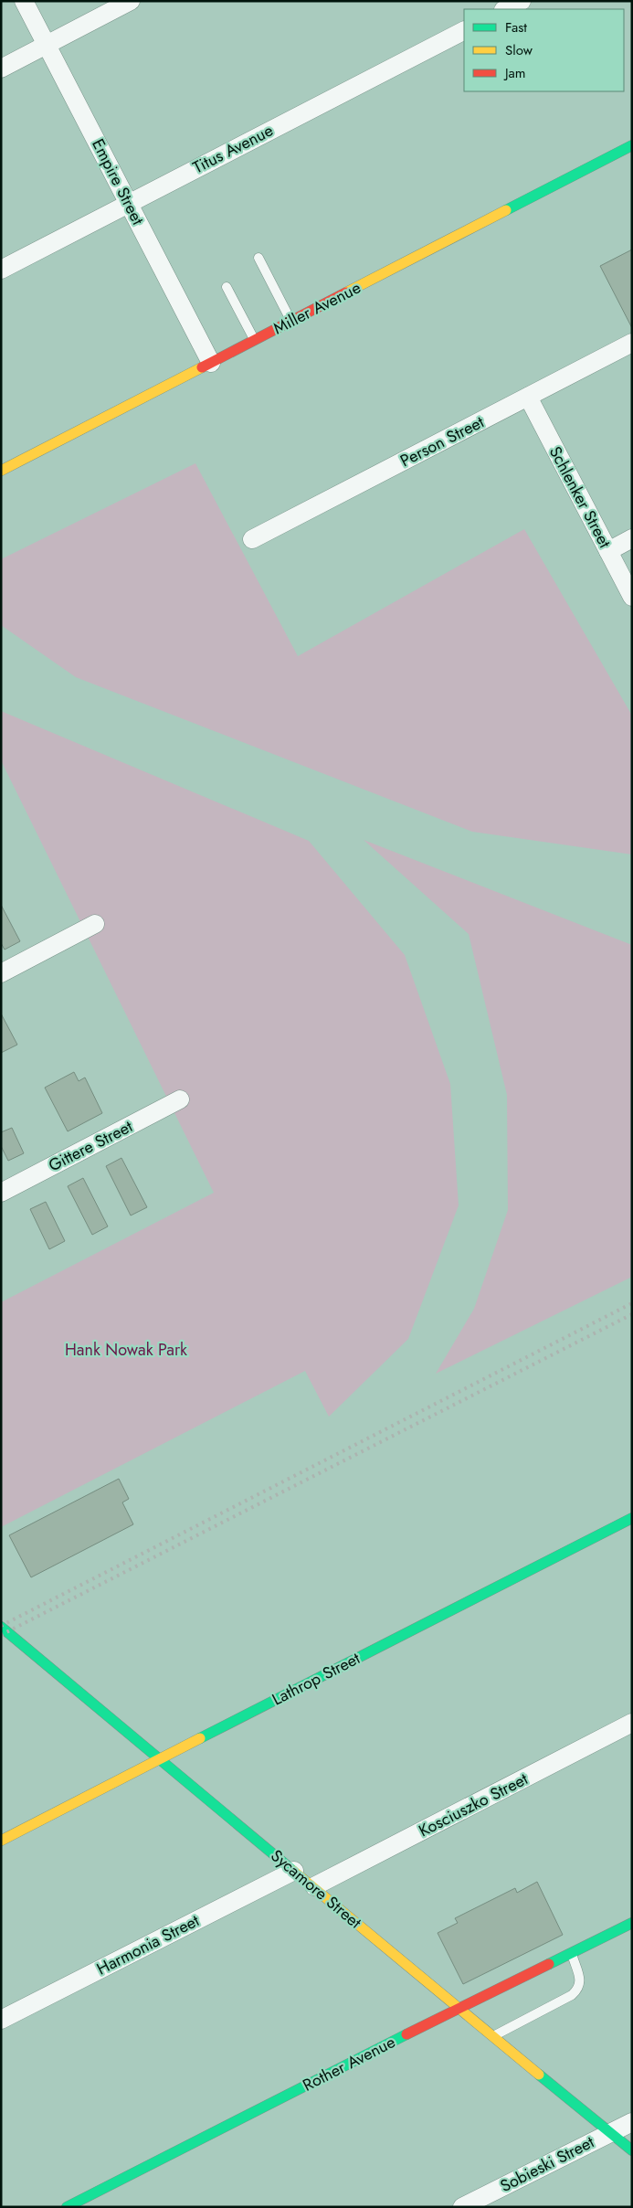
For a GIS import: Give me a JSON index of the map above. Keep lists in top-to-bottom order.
{
  "streets": {
    "street": [
      "Titus Avenue",
      "Empire Street",
      "Miller Avenue",
      "Person Street",
      "Schlenker Street",
      "Gittere Street",
      "Lathrop Street",
      "Kosciuszko Street",
      "Sycamore Street",
      "Harmonia Street",
      "Rother Avenue",
      "Sobieski Street"
    ]
  },
  "crossings": [
    ["Titus Avenue", "Empire Street"],
    ["Empire Street", "Miller Avenue"],
    ["Person Street", "Schlenker Street"],
    ["Lathrop Street", "Sycamore Street"],
    ["Kosciuszko Street", "Sycamore Street"],
    ["Sycamore Street", "Harmonia Street"],
    ["Sycamore Street", "Rother Avenue"],
    ["Sycamore Street", "Sobieski Street"]
  ],
  "parks": ["Hank Nowak Park"],
  "legend": ["Fast", "Slow", "Jam"]
}
